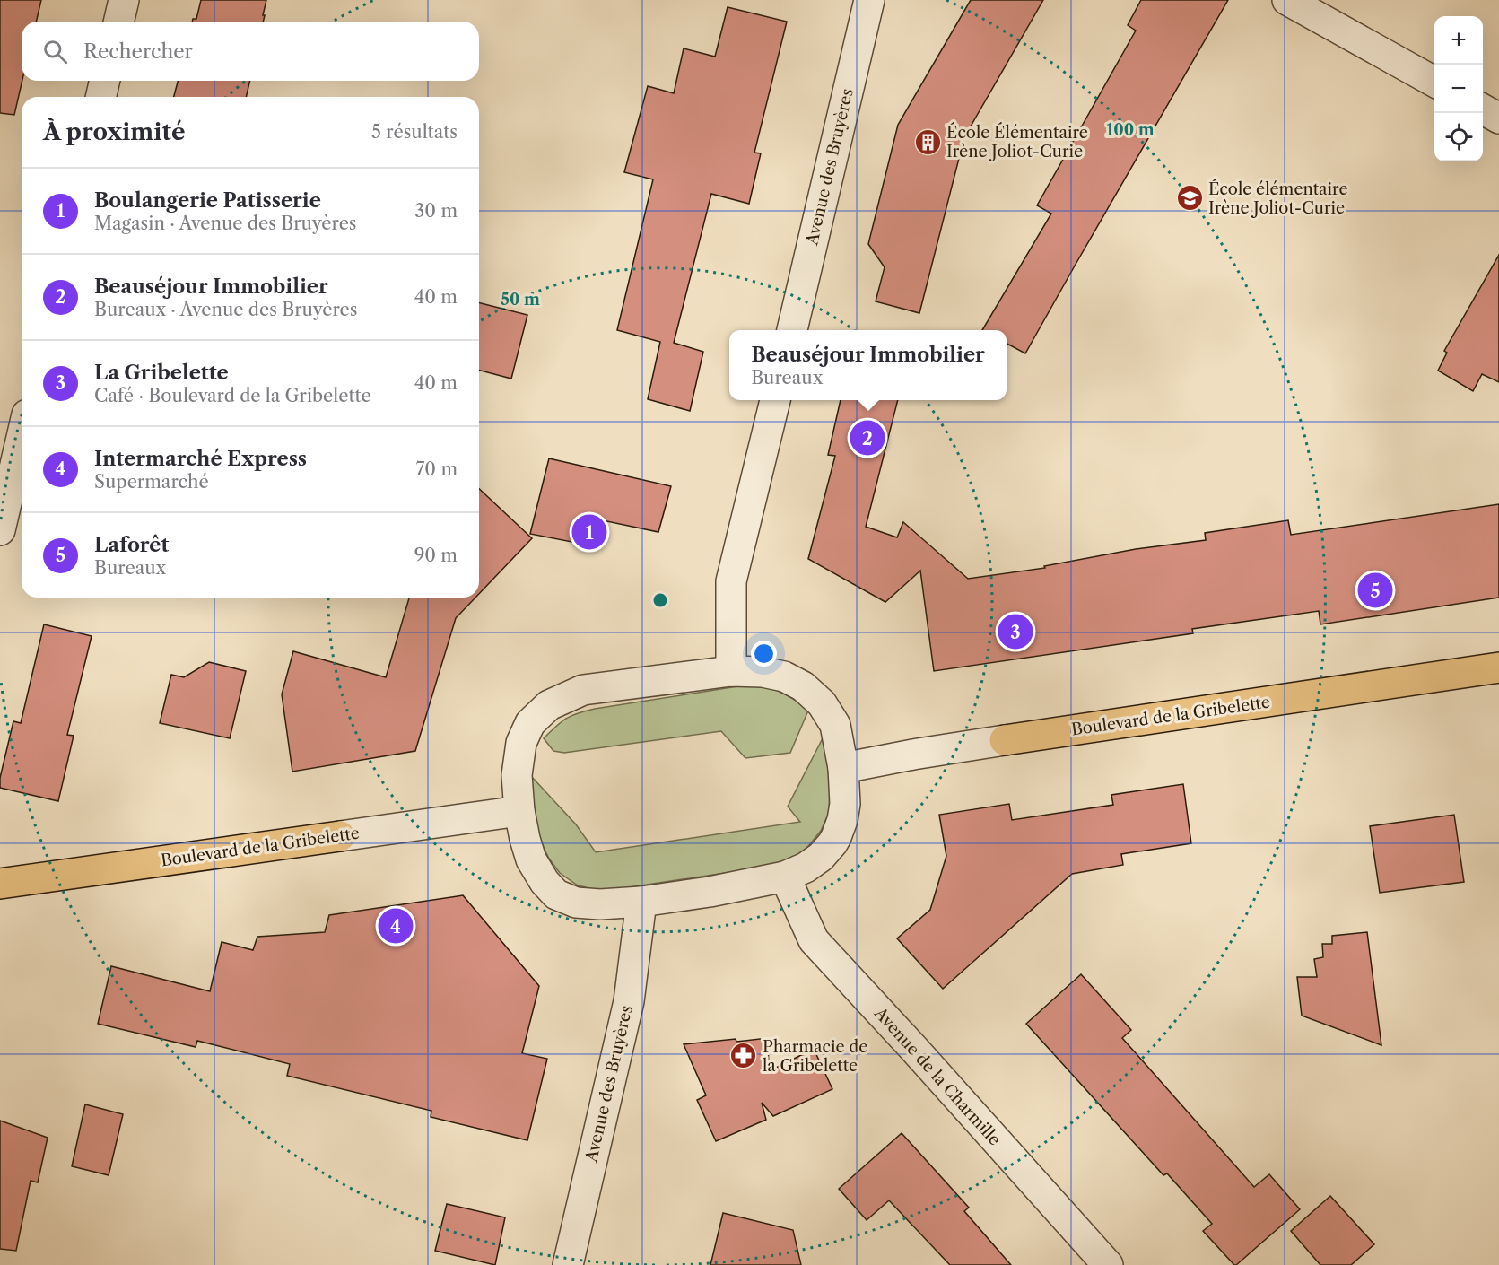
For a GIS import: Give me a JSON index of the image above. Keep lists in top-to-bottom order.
{
  "streets": {
    "main road": ["Boulevard de la Gribelette"],
    "street": ["Avenue des Bruyères", "Avenue de la Charmille"]
  },
  "places": {
    "building": ["École Élémentaire Irène Joliot-Curie"],
    "school or university": ["École élémentaire Irène Joliot-Curie"],
    "pharmacy": ["Pharmacie de la Gribelette"]
  },
  "page": {
    "map_buttons": ["+", "−"],
    "search": "Rechercher",
    "heading": ["À proximité", "5 résultats"],
    "list": [
      {
        "mark": "1",
        "name": "Boulangerie Patisserie",
        "note": "Magasin · Avenue des Bruyères",
        "value": "30 m"
      },
      {
        "mark": "2",
        "name": "Beauséjour Immobilier",
        "note": "Bureaux · Avenue des Bruyères",
        "value": "40 m"
      },
      {
        "mark": "3",
        "name": "La Gribelette",
        "note": "Café · Boulevard de la Gribelette",
        "value": "40 m"
      },
      {
        "mark": "4",
        "name": "Intermarché Express",
        "note": "Supermarché",
        "value": "70 m"
      },
      {
        "mark": "5",
        "name": "Laforêt",
        "note": "Bureaux",
        "value": "90 m"
      }
    ],
    "popup": ["Beauséjour Immobilier", "Bureaux"],
    "pins": [
      "2",
      "1",
      "5",
      "3",
      "4"
    ]
  },
  "rings": ["100 m", "50 m"]
}
